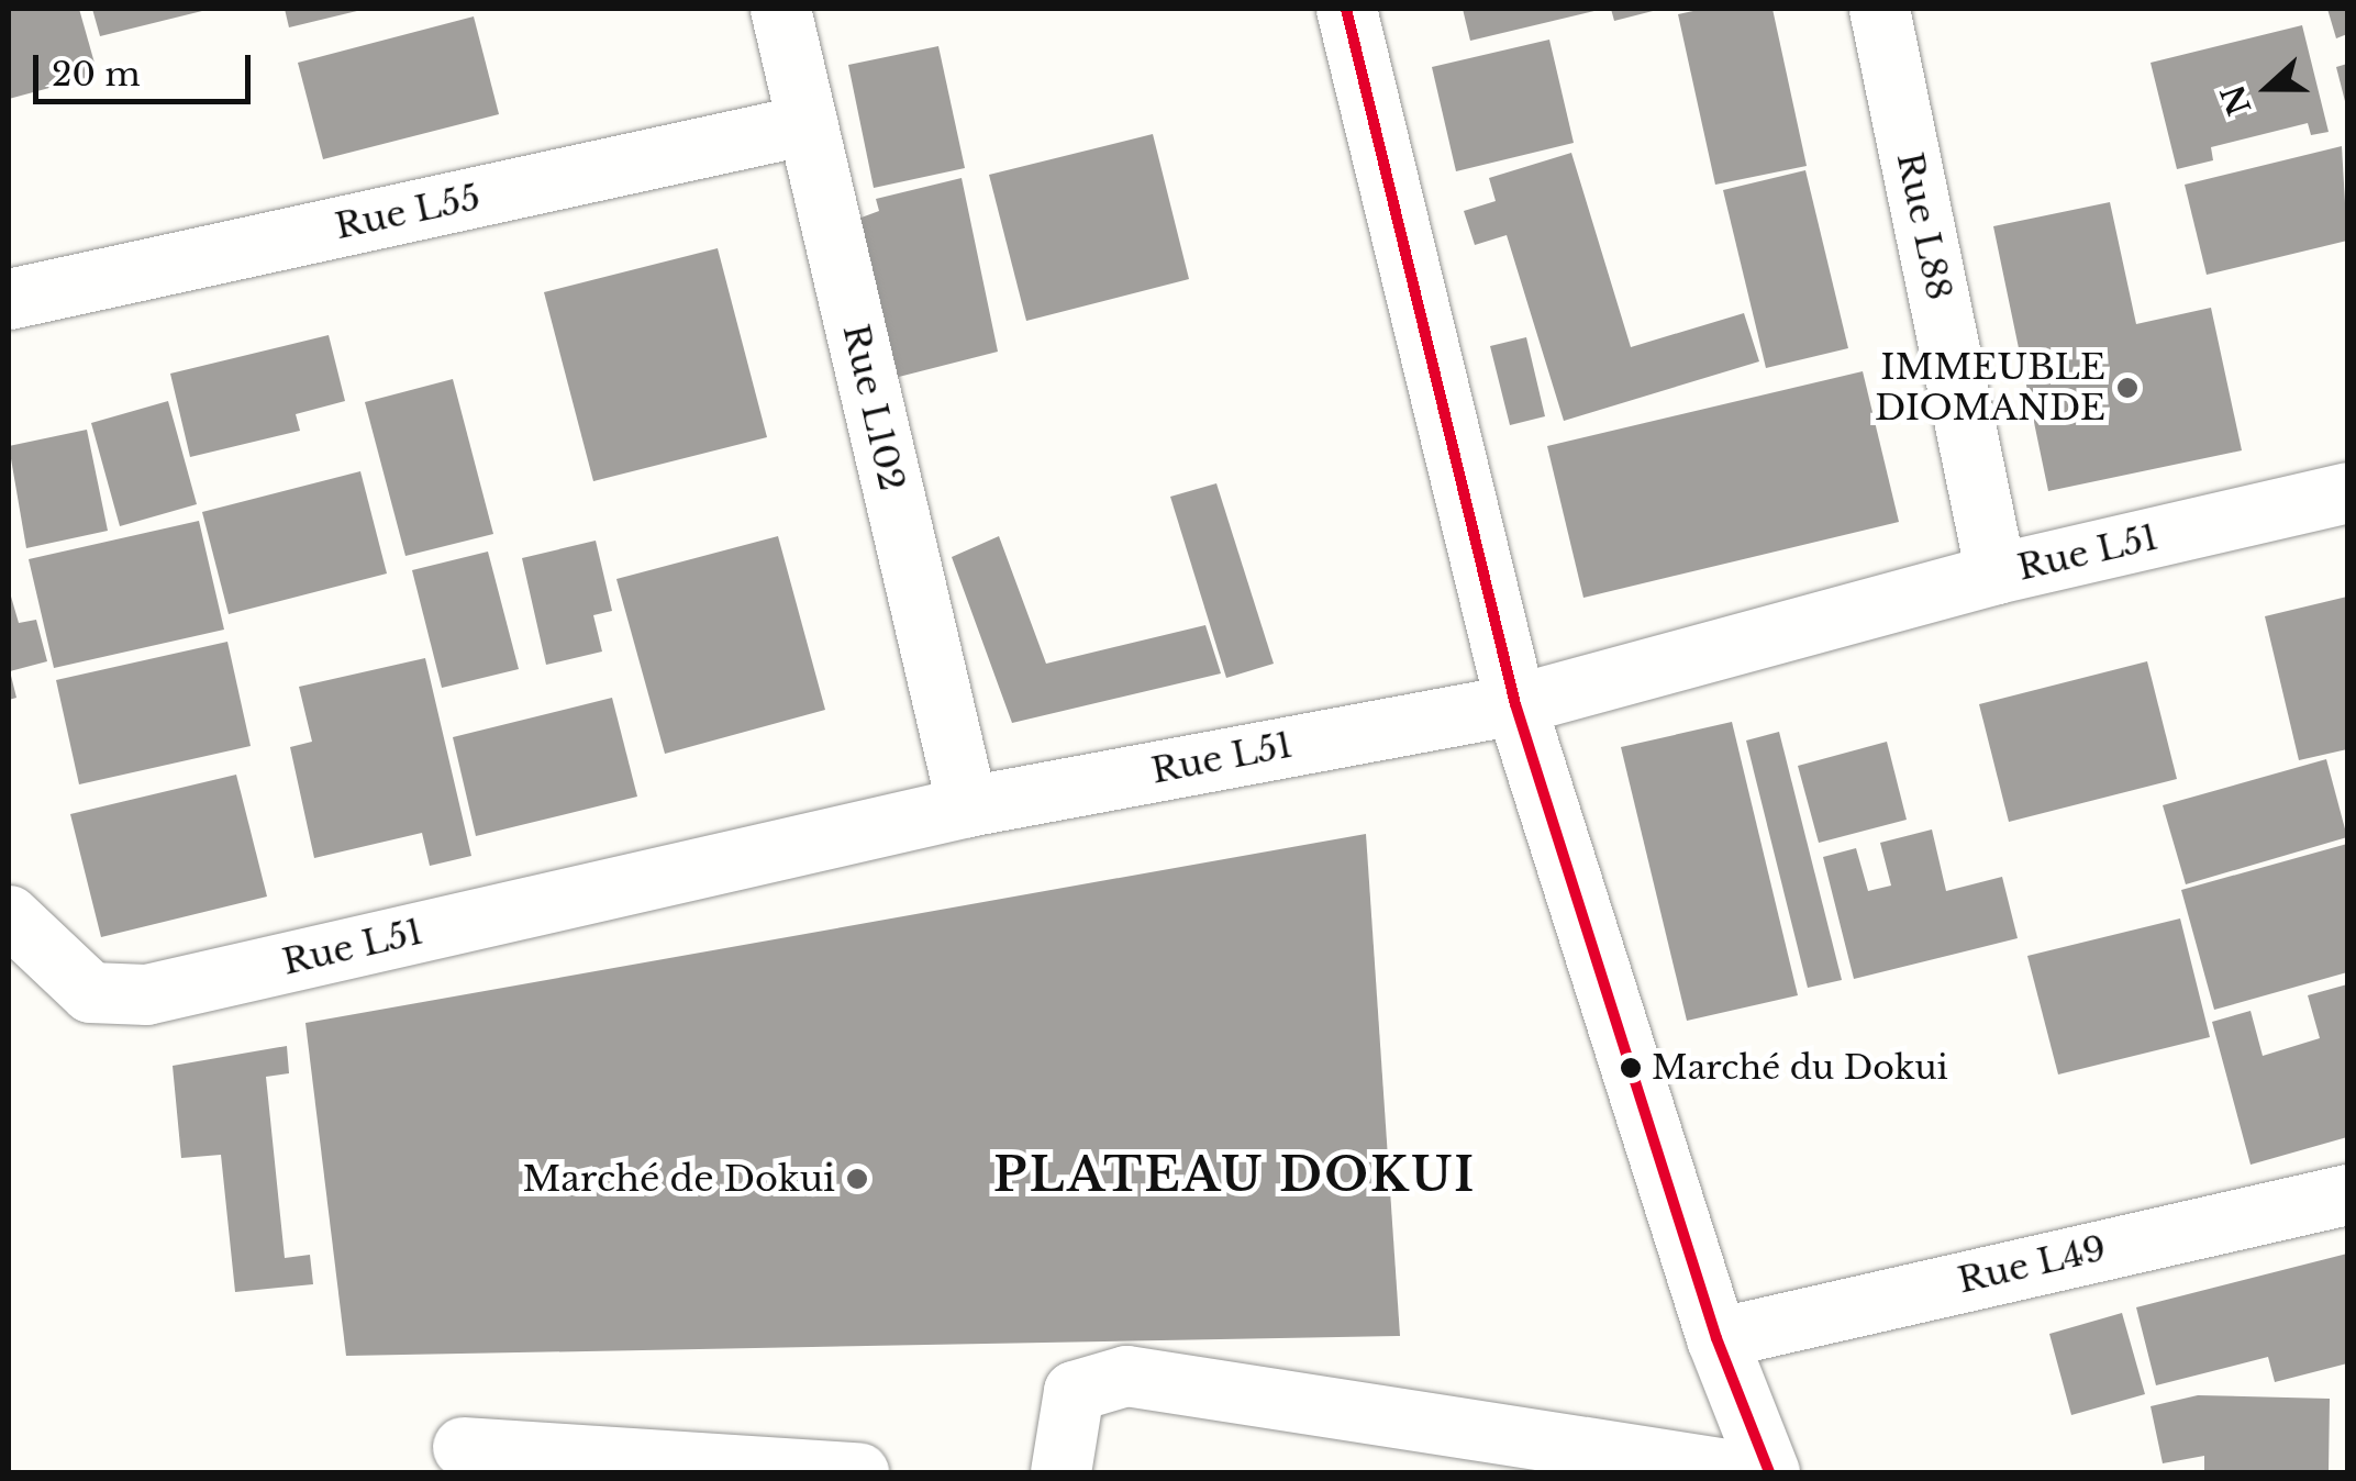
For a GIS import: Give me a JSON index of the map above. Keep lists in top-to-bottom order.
{
  "streets": {
    "street": [
      "Rue L55",
      "Rue L88",
      "Rue L102",
      "Rue L51",
      "Rue L49"
    ]
  },
  "crossings": [
    ["Rue L55", "Rue L102"],
    ["Rue L88", "Rue L51"],
    ["Rue L102", "Rue L51"]
  ],
  "districts": ["PLATEAU DOKUI"],
  "places": ["IMMEUBLE DIOMANDE", "Marché du Dokui", "Marché de Dokui"],
  "scale_bar": "20 m",
  "north": "left"
}
